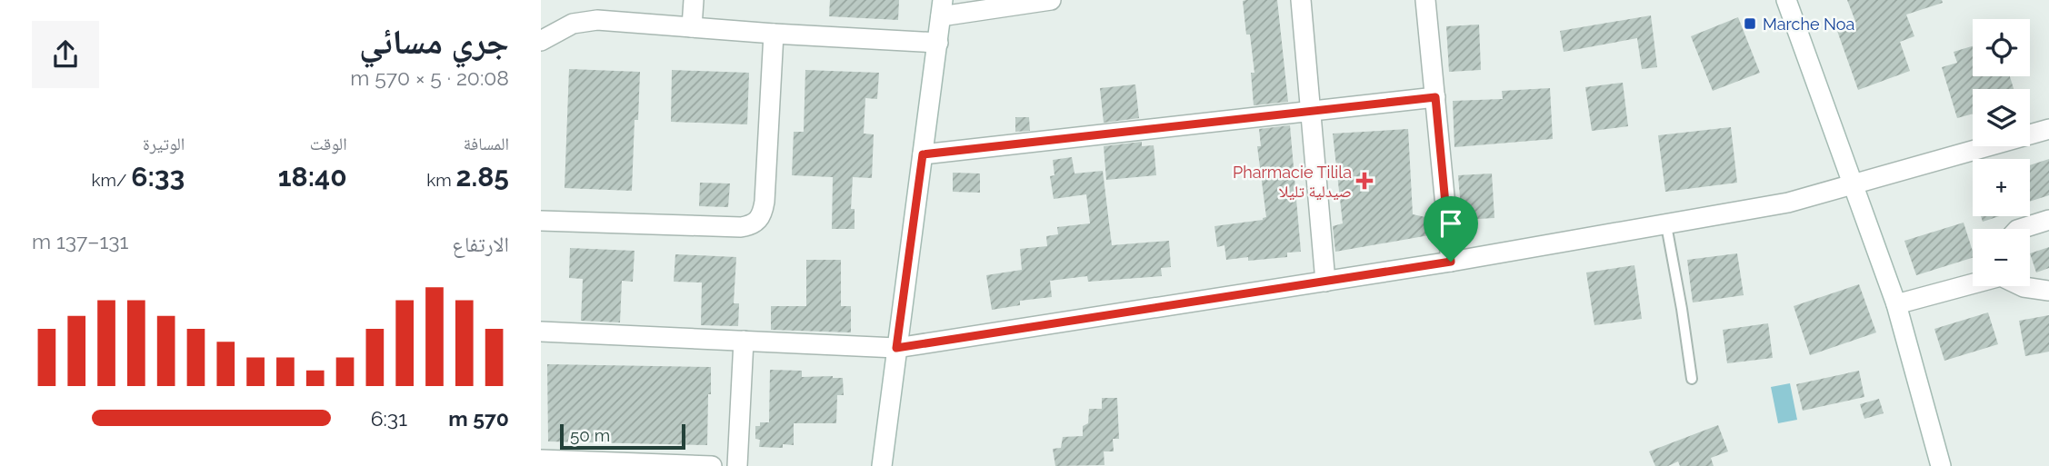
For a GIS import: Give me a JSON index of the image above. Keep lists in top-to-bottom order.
{
  "places": {
    "transit": ["Marche Noa"],
    "health": ["Pharmacie Tilila صيدلية تليلا"]
  },
  "scale_bar": "50 m",
  "page": {
    "heading": ["جري مسائي", "20:08 · 5 × 570 m"],
    "map_buttons": ["+", "−"],
    "stats": [
      ["المسافة", "2.85 km"],
      ["الوقت", "18:40"],
      ["الوتيرة", "6:33 /km"]
    ],
    "chart": ["الارتفاع", "131–137 m"],
    "list": [
      {
        "name": "570 m",
        "note": "6:31"
      }
    ],
    "scale": "50 m"
  }
}
